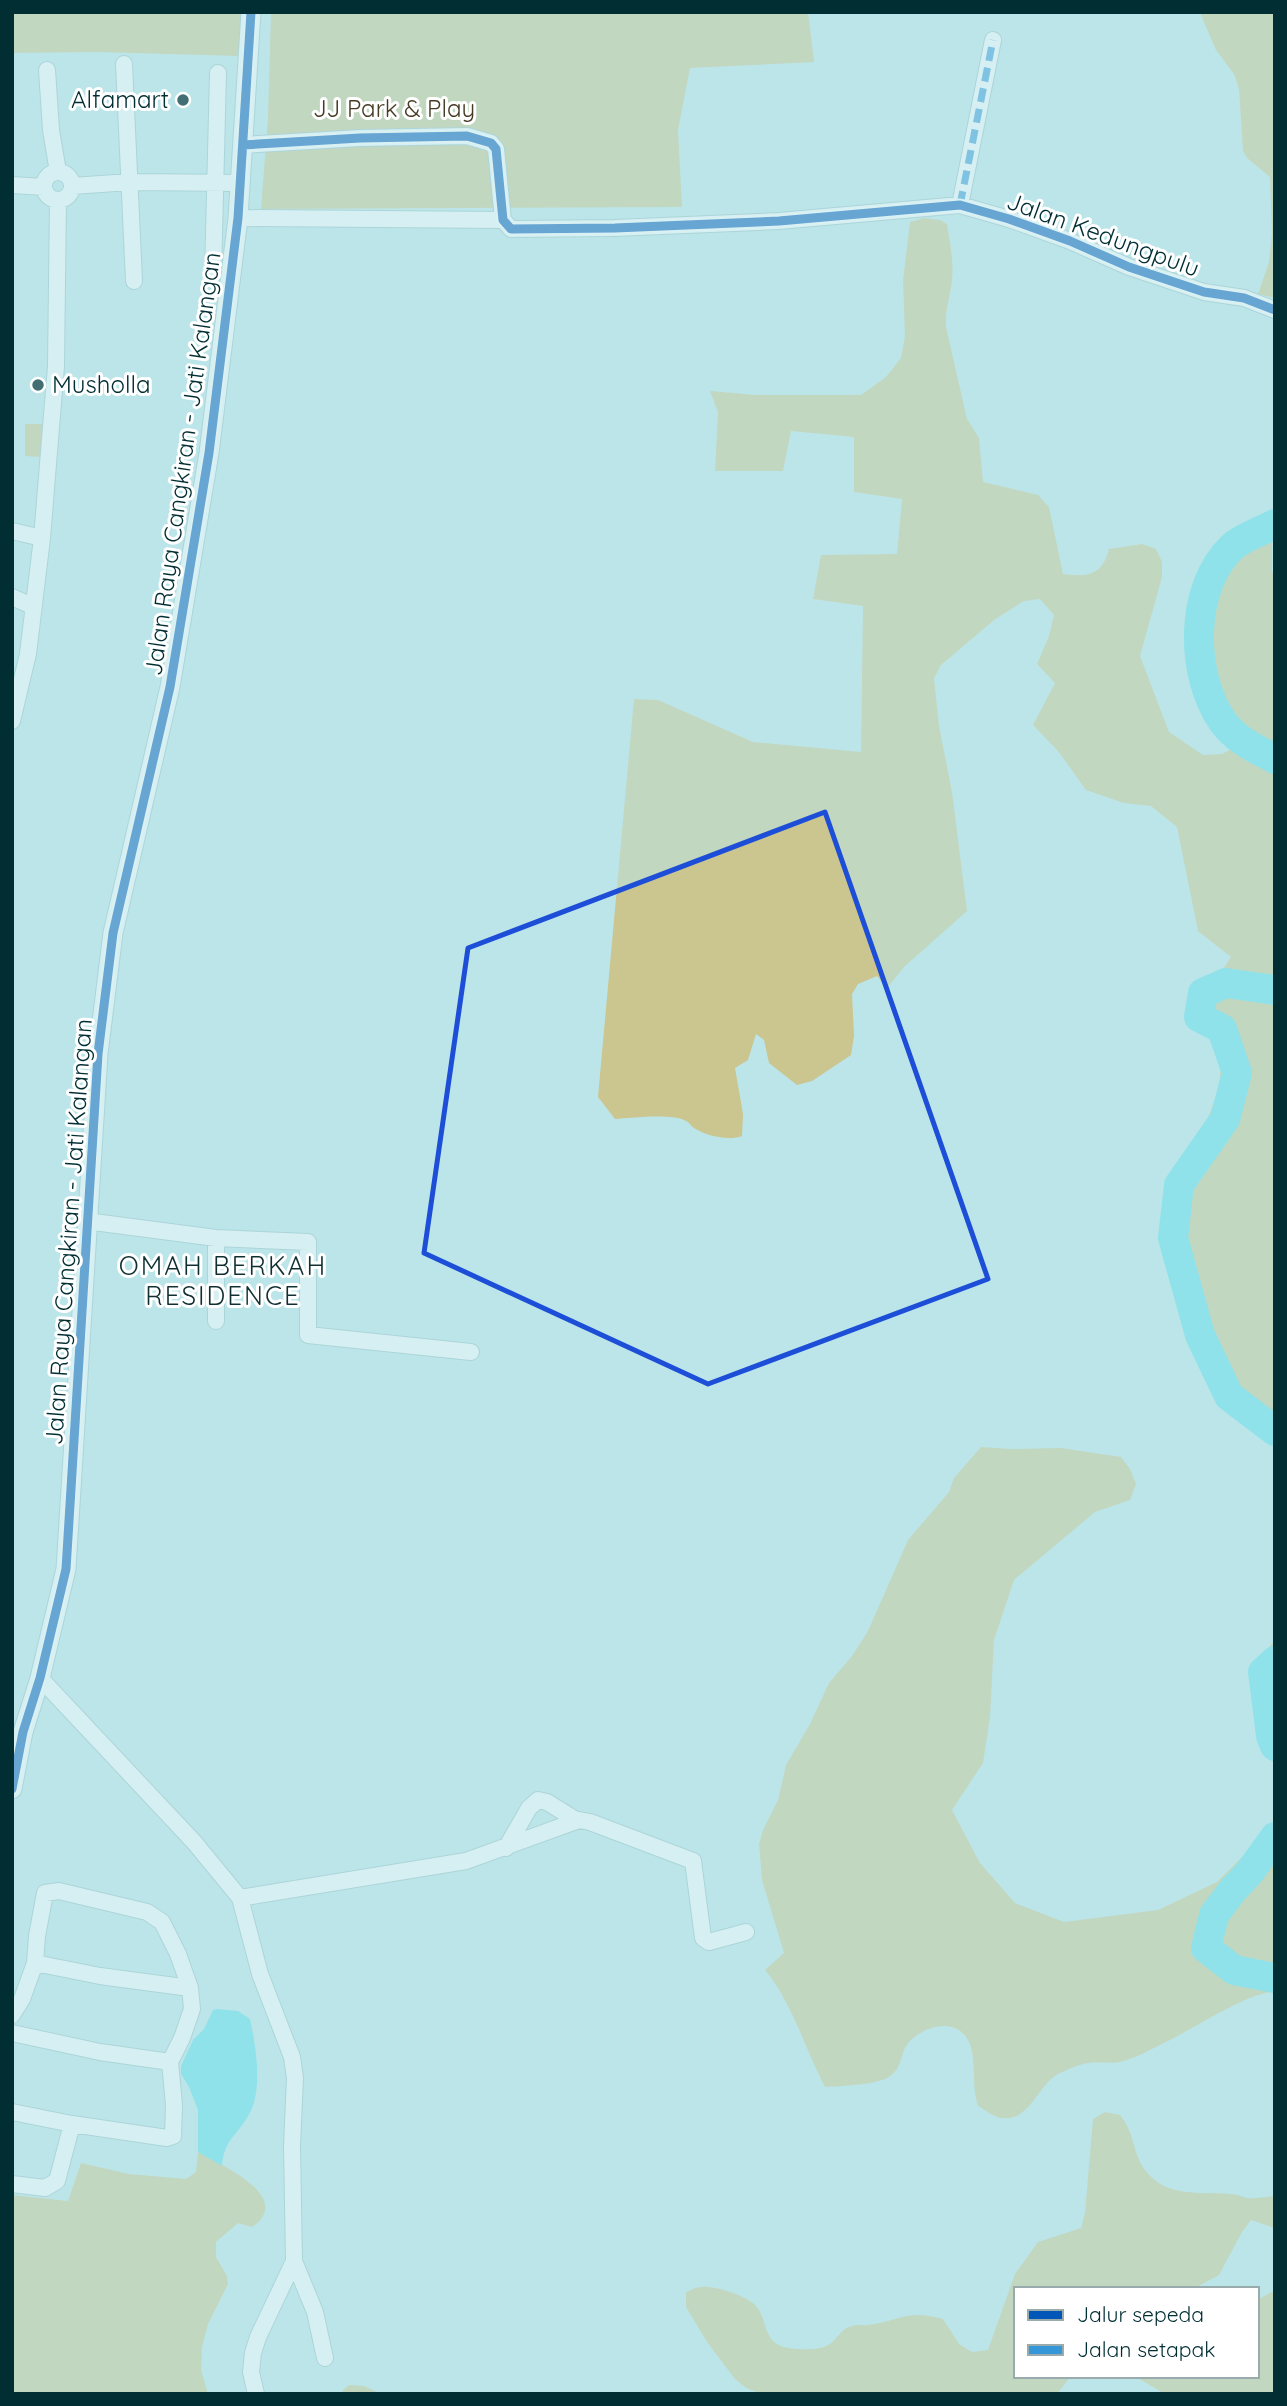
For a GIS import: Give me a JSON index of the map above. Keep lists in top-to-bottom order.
{
  "streets": {
    "street": ["Jalan Kedungpulu", "Jalan Raya Cangkiran - Jati Kalangan"]
  },
  "districts": ["OMAH BERKAH RESIDENCE"],
  "parks": ["JJ Park & Play"],
  "places": ["Alfamart", "Musholla"],
  "legend": ["Jalur sepeda", "Jalan setapak"]
}
